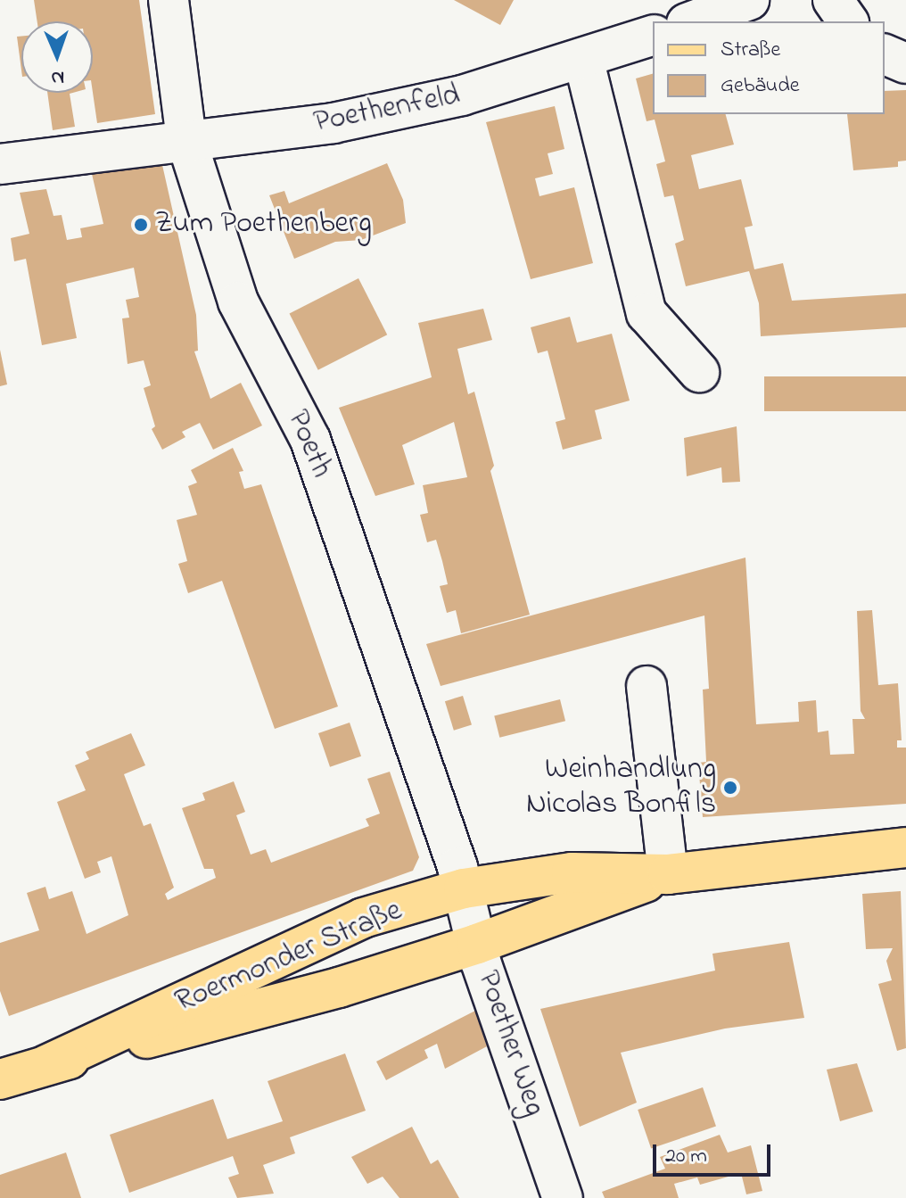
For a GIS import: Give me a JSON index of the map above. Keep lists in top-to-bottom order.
{
  "streets": {
    "main road": ["Roermonder Straße"],
    "street": ["Poethenfeld", "Poeth", "Poether Weg"]
  },
  "crossings": [
    ["Poethenfeld", "Poeth"],
    ["Poeth", "Roermonder Straße"],
    ["Poeth", "Poether Weg"],
    ["Roermonder Straße", "Poether Weg"]
  ],
  "places": ["Zum Poethenberg", "Weinhandlung Nicolas Bonfils"],
  "legend": ["Straße", "Gebäude"],
  "scale_bar": "20 m",
  "north": "bottom"
}
